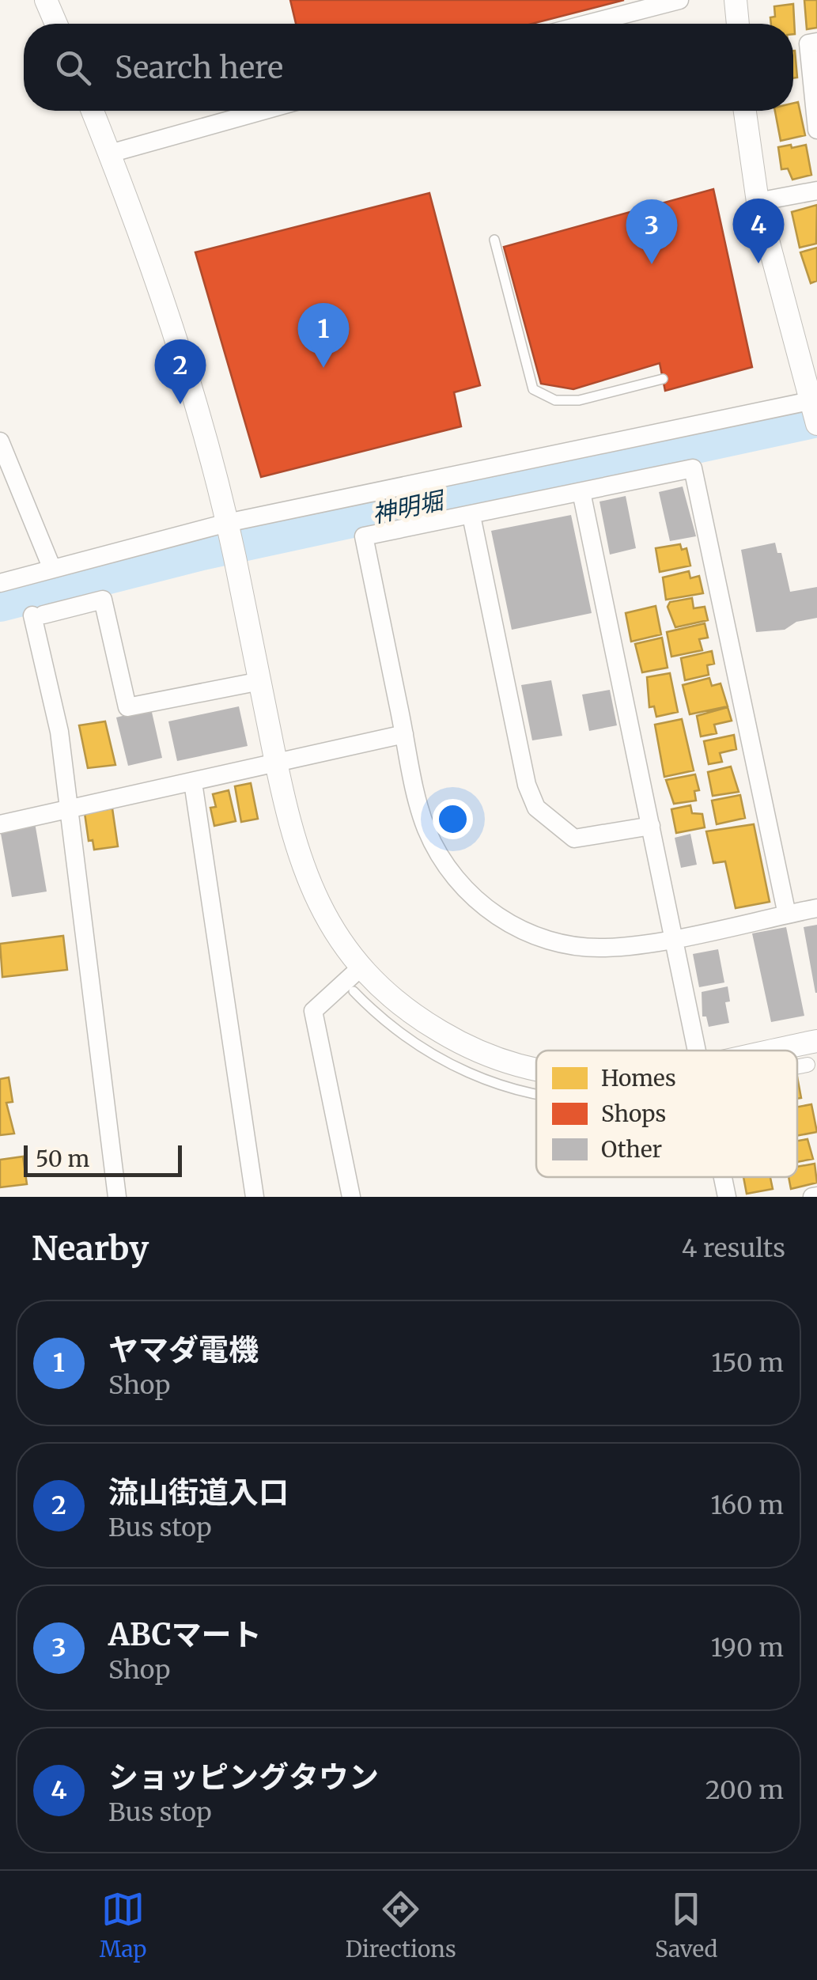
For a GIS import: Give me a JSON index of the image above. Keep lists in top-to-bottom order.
{
  "water": ["神明堀"],
  "legend": ["Homes", "Shops", "Other"],
  "scale_bar": "50 m",
  "page": {
    "search": "Search here",
    "pins": [
      "4",
      "3",
      "1",
      "2"
    ],
    "scale": "50 m",
    "heading": ["Nearby", "4 results"],
    "list": [
      {
        "mark": "1",
        "name": "ヤマダ電機",
        "note": "Shop",
        "value": "150 m"
      },
      {
        "mark": "2",
        "name": "流山街道入口",
        "note": "Bus stop",
        "value": "160 m"
      },
      {
        "mark": "3",
        "name": "ABCマート",
        "note": "Shop",
        "value": "190 m"
      },
      {
        "mark": "4",
        "name": "ショッピングタウン",
        "note": "Bus stop",
        "value": "200 m"
      }
    ],
    "nav": ["Map", "Directions", "Saved"]
  }
}
